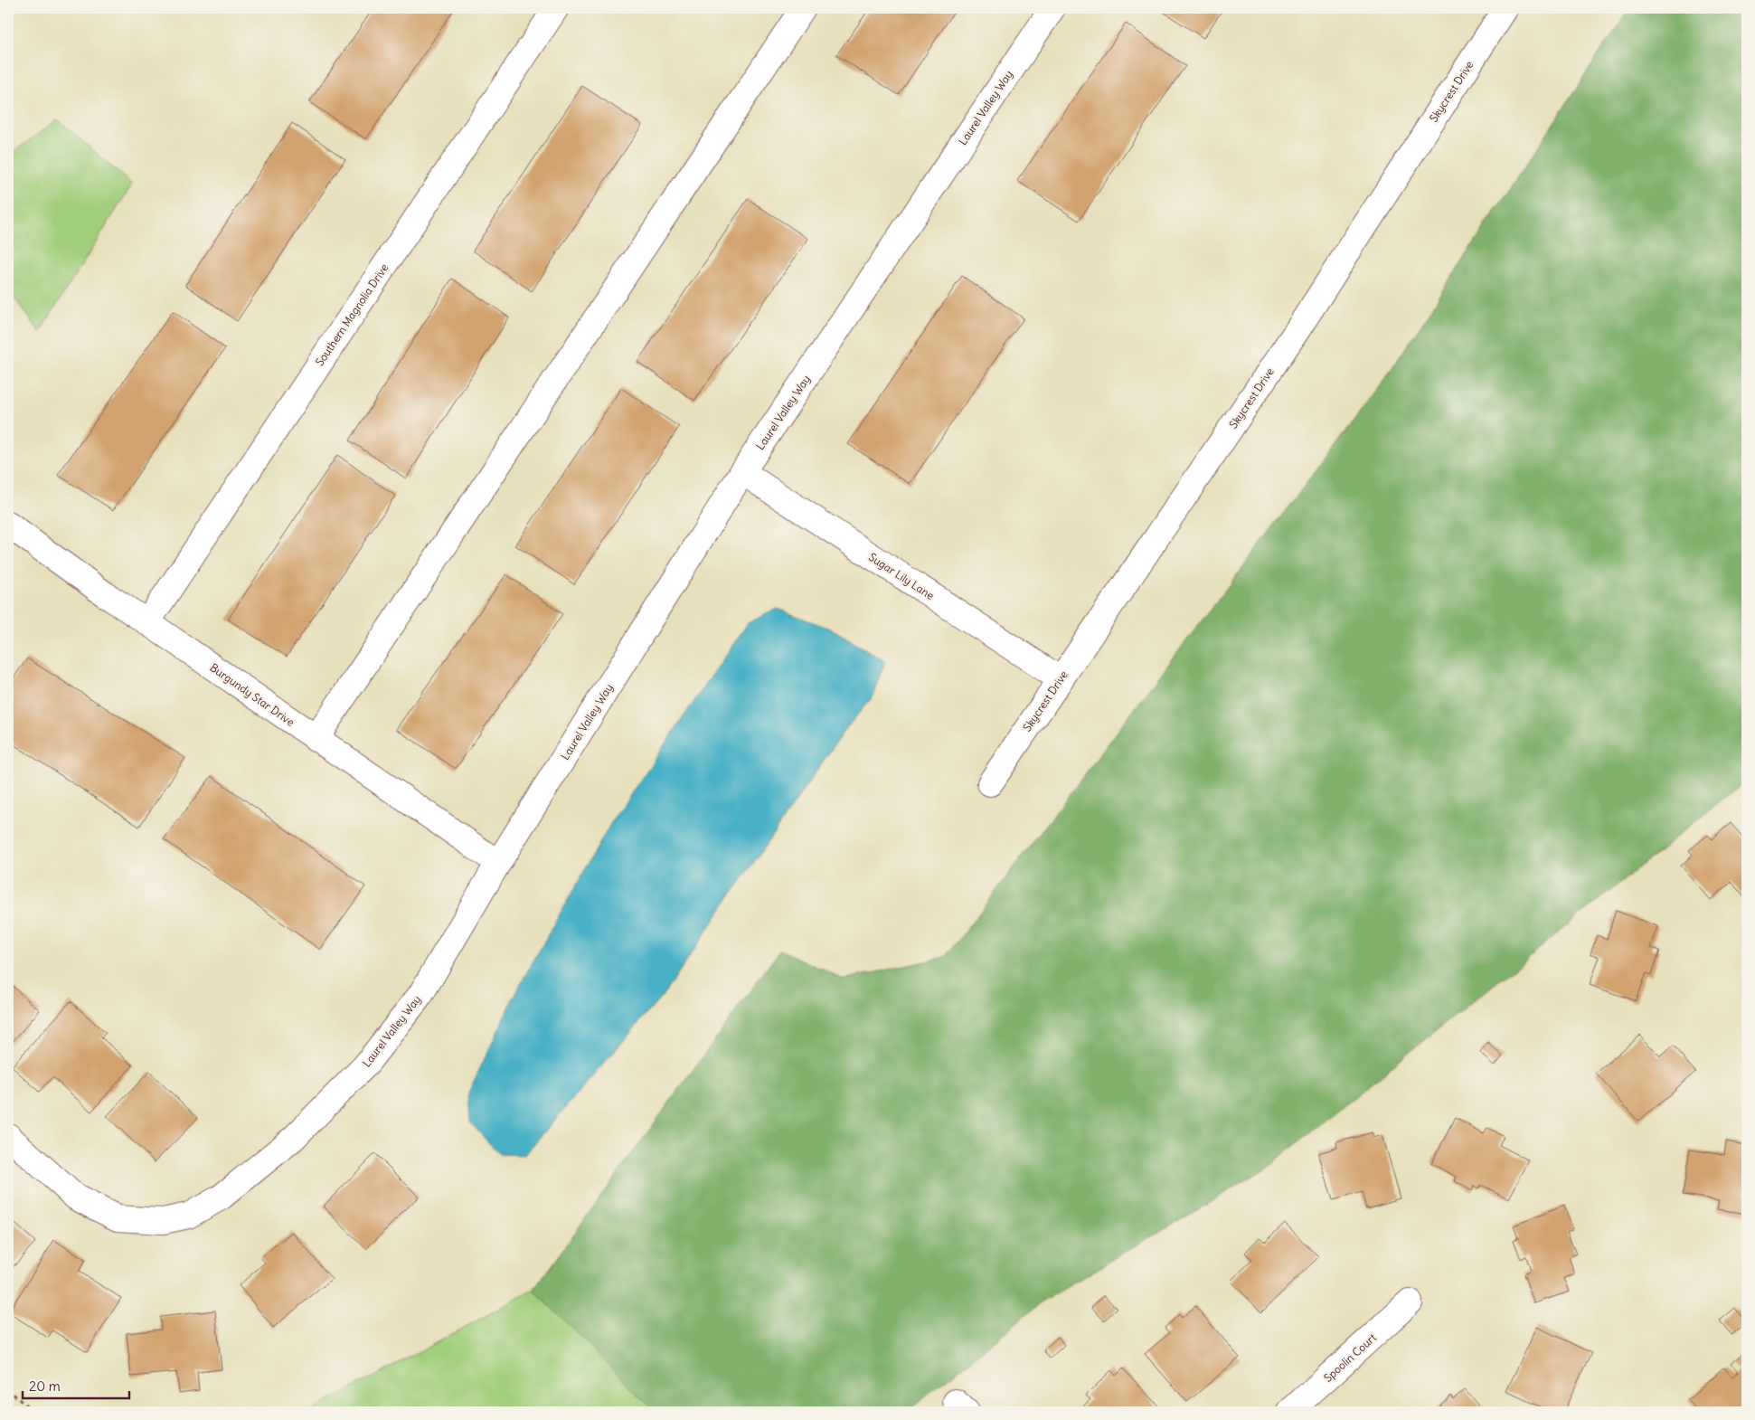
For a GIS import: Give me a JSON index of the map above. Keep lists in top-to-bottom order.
{
  "streets": {
    "street": [
      "Skycrest Drive",
      "Laurel Valley Way",
      "Southern Magnolia Drive",
      "Sugar Lily Lane",
      "Burgundy Star Drive",
      "Spoolin Court"
    ]
  },
  "crossings": [
    ["Skycrest Drive", "Sugar Lily Lane"],
    ["Laurel Valley Way", "Sugar Lily Lane"],
    ["Laurel Valley Way", "Burgundy Star Drive"],
    ["Southern Magnolia Drive", "Burgundy Star Drive"]
  ],
  "scale_bar": "20 m"
}
